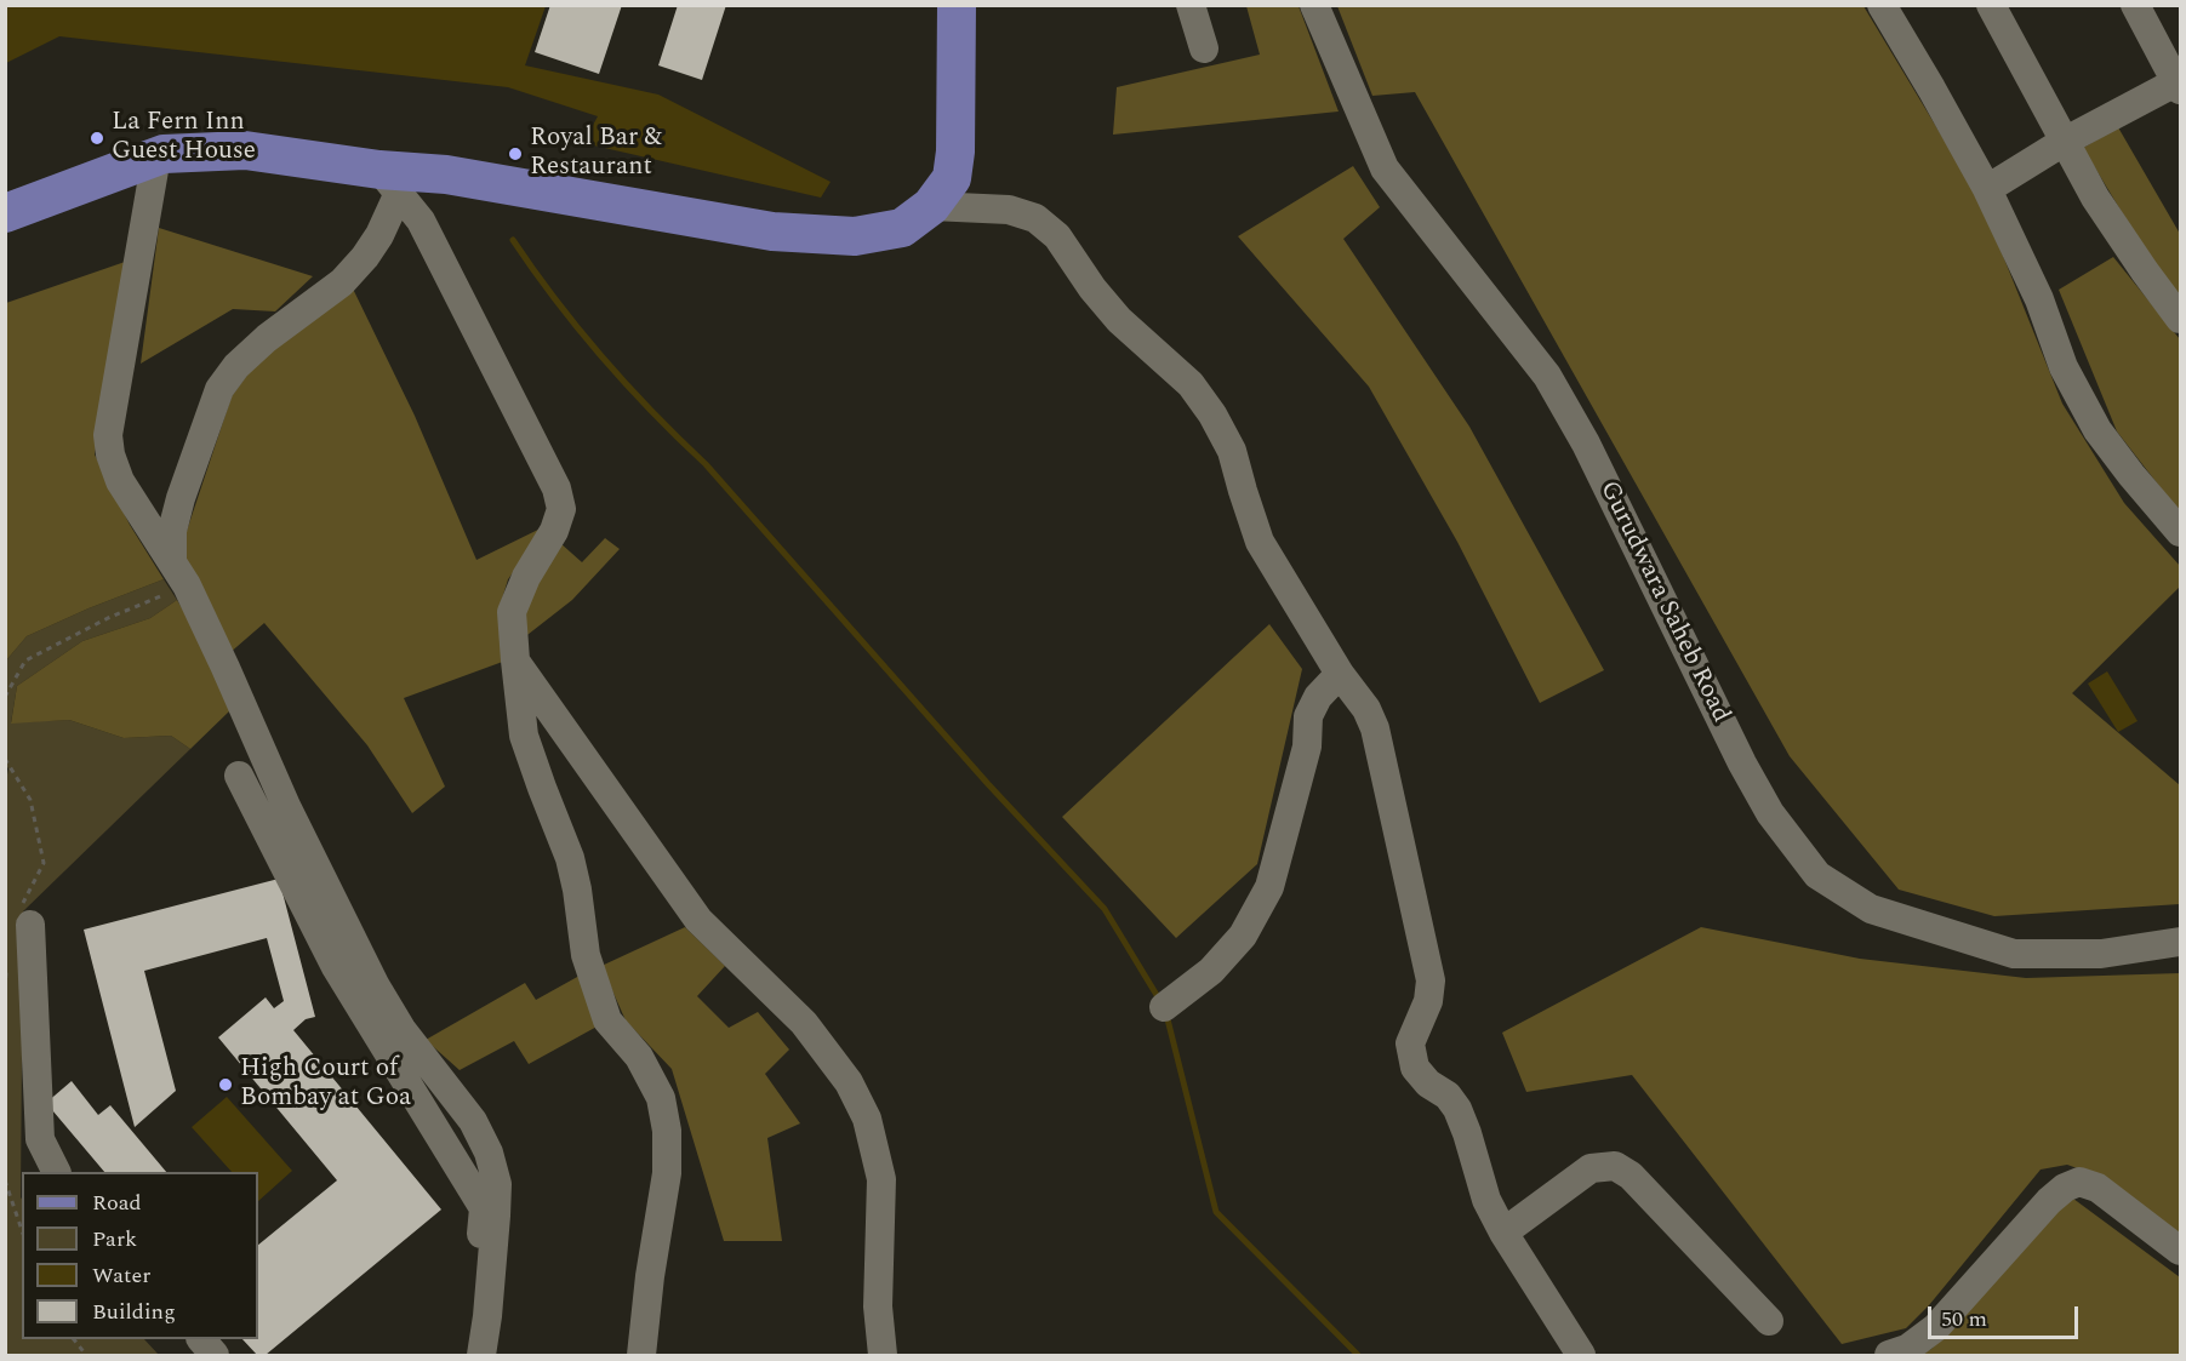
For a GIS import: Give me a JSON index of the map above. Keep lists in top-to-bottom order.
{
  "streets": {
    "street": ["Gurudwara Saheb Road"]
  },
  "places": ["La Fern Inn Guest House", "Royal Bar & Restaurant", "High Court of Bombay at Goa"],
  "legend": [
    "Road",
    "Park",
    "Water",
    "Building"
  ],
  "scale_bar": "50 m"
}
